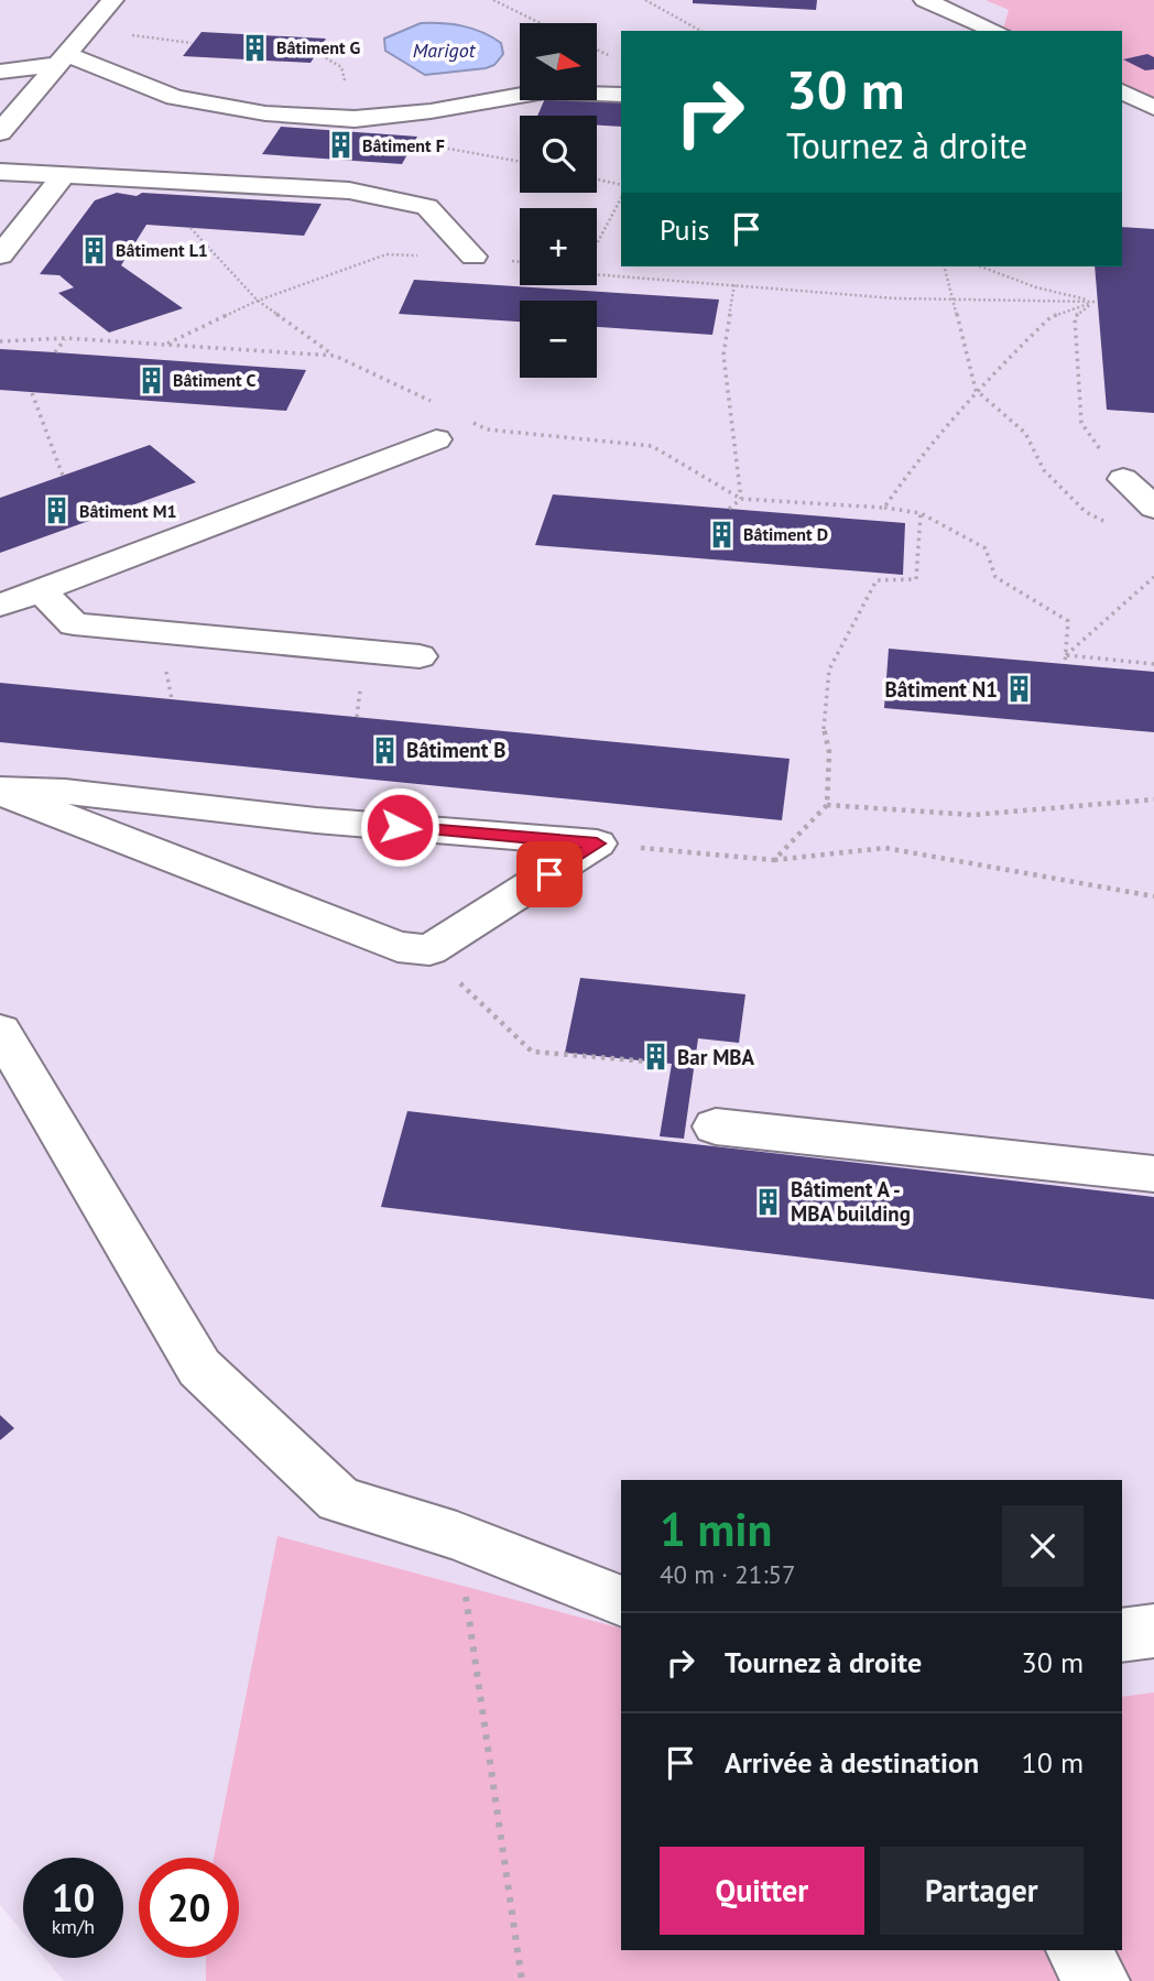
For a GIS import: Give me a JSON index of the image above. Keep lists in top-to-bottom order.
{
  "water": ["Marigot"],
  "places": {
    "building": [
      "Bâtiment G",
      "Bâtiment F",
      "Bâtiment L1",
      "Bâtiment C",
      "Bâtiment M1",
      "Bâtiment D",
      "Bâtiment N1",
      "Bâtiment B",
      "Bar MBA",
      "Bâtiment A - MBA building"
    ]
  },
  "north": "right",
  "page": {
    "map_buttons": ["+", "−"],
    "turn": ["30 m", "Tournez à droite"],
    "then": "Puis",
    "heading": ["1 min", "40 m · 21:57"],
    "list": [
      {
        "name": "Tournez à droite",
        "value": "30 m"
      },
      {
        "name": "Arrivée à destination",
        "value": "10 m"
      }
    ],
    "buttons": ["Quitter", "Partager"],
    "speed": "10 km/h",
    "limit": "20"
  }
}
